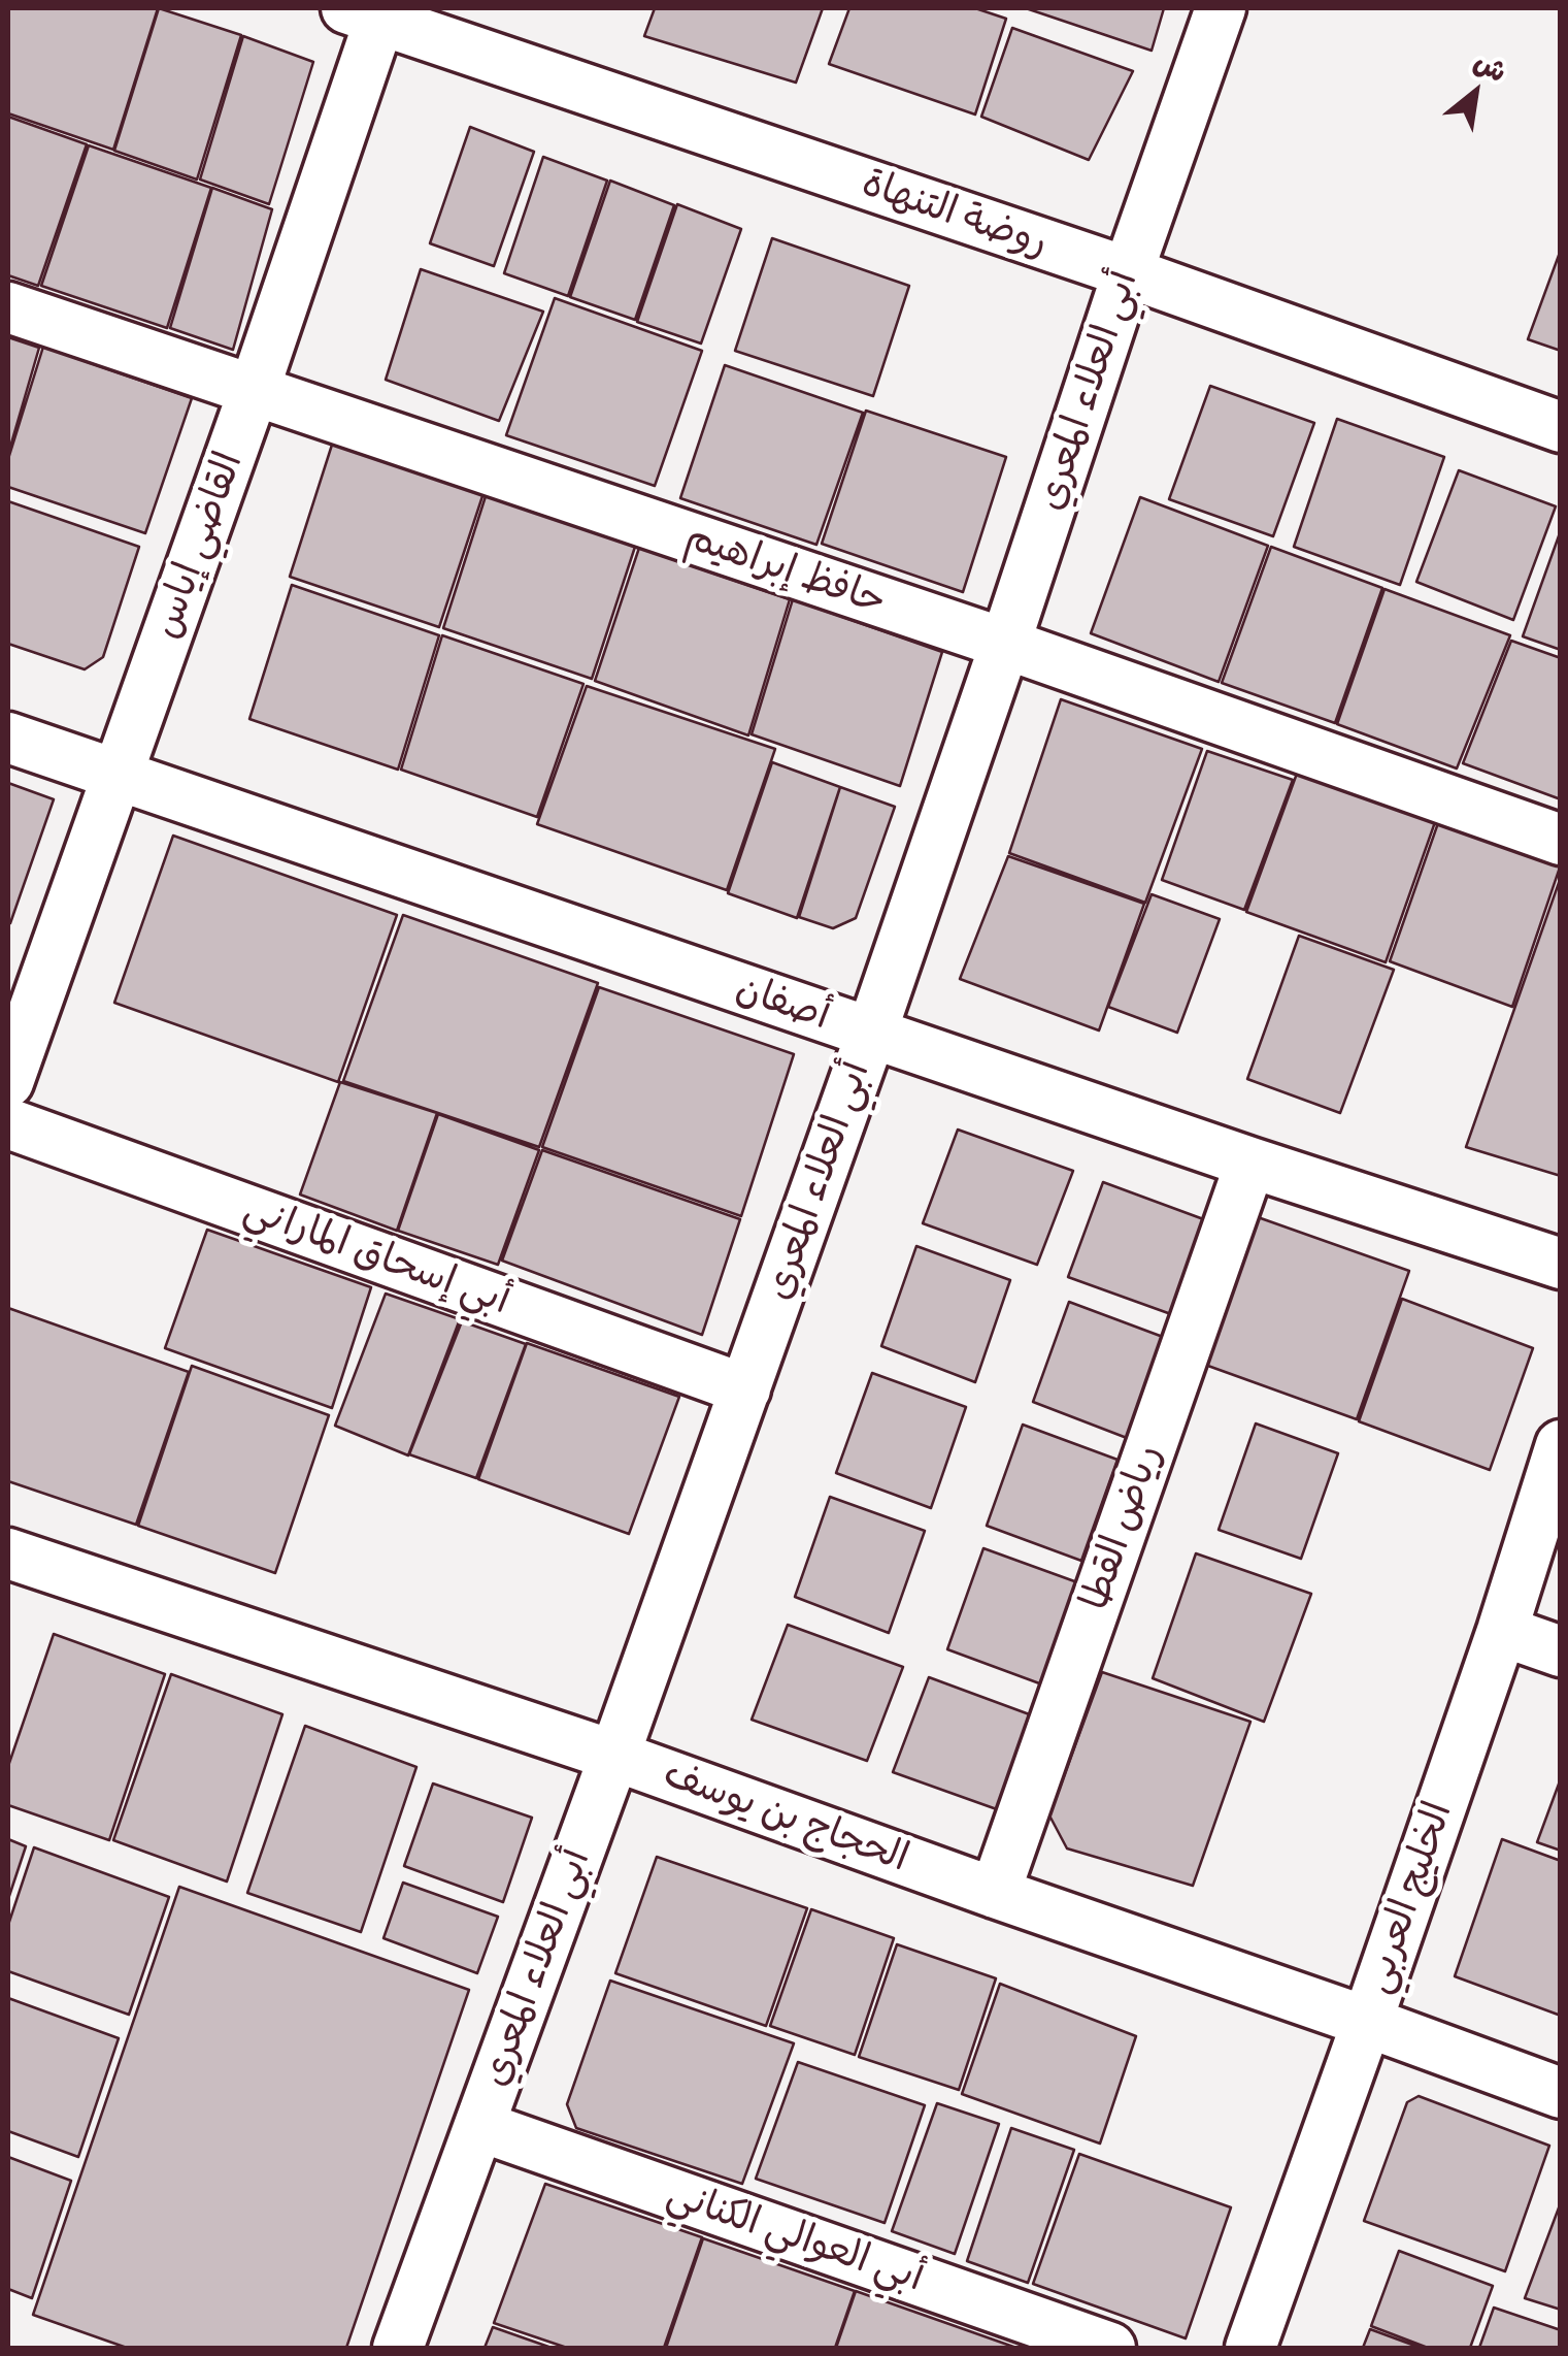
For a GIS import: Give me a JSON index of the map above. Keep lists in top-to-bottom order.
{
  "streets": {
    "street": [
      "روضة التنهاة",
      "أبي العلاء المعري",
      "القاضي إياس",
      "حافظ إبراهيم",
      "أصفان",
      "أبي إسحاق الماراني",
      "رياض القطا",
      "الحجاج بن يوسف",
      "الخليج العربي",
      "أبي العوالي الكناني"
    ]
  },
  "crossings": [
    ["روضة التنهاة", "أبي العلاء المعري"],
    ["روضة التنهاة", "القاضي إياس"],
    ["أبي العلاء المعري", "حافظ إبراهيم"],
    ["أبي العلاء المعري", "أصفان"],
    ["أبي العلاء المعري", "أبي إسحاق الماراني"],
    ["أبي العلاء المعري", "الحجاج بن يوسف"],
    ["أبي العلاء المعري", "أبي العوالي الكناني"],
    ["القاضي إياس", "حافظ إبراهيم"],
    ["القاضي إياس", "أصفان"],
    ["أصفان", "رياض القطا"],
    ["رياض القطا", "الحجاج بن يوسف"],
    ["الحجاج بن يوسف", "الخليج العربي"]
  ],
  "north": "top right"
}
